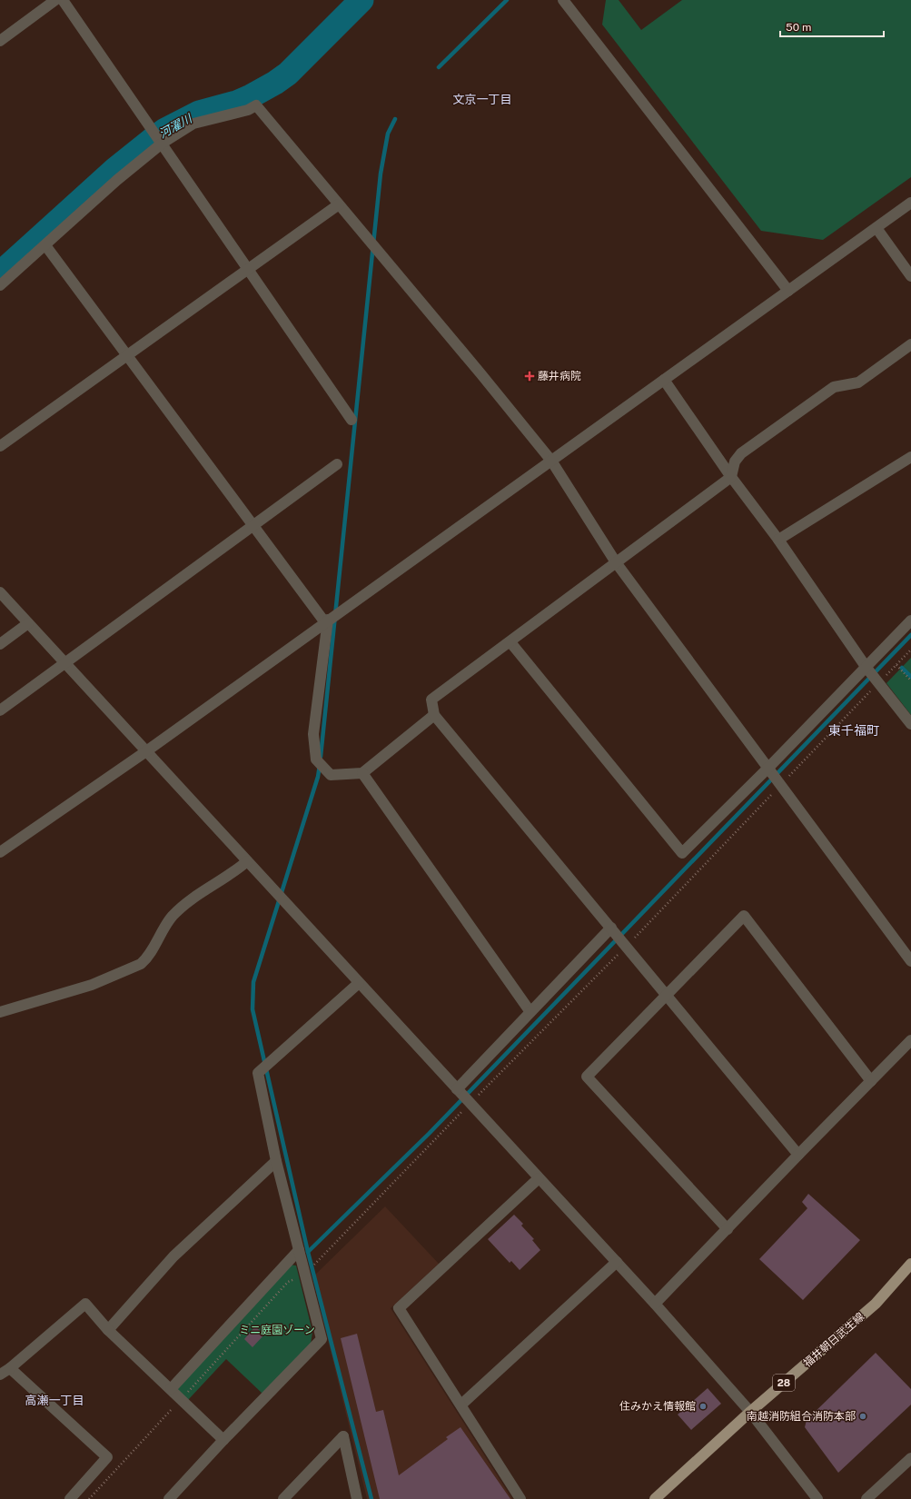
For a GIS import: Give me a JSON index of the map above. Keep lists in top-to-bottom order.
{
  "streets": {
    "main road": ["福井朝日武生線", "28"]
  },
  "districts": ["文京一丁目", "東千福町", "高瀬一丁目"],
  "water": ["河濯川"],
  "parks": ["ミニ庭園ゾーン"],
  "places": {
    "health": ["藤井病院"],
    "other": ["住みかえ情報館", "南越消防組合消防本部"]
  },
  "scale_bar": "50 m"
}
